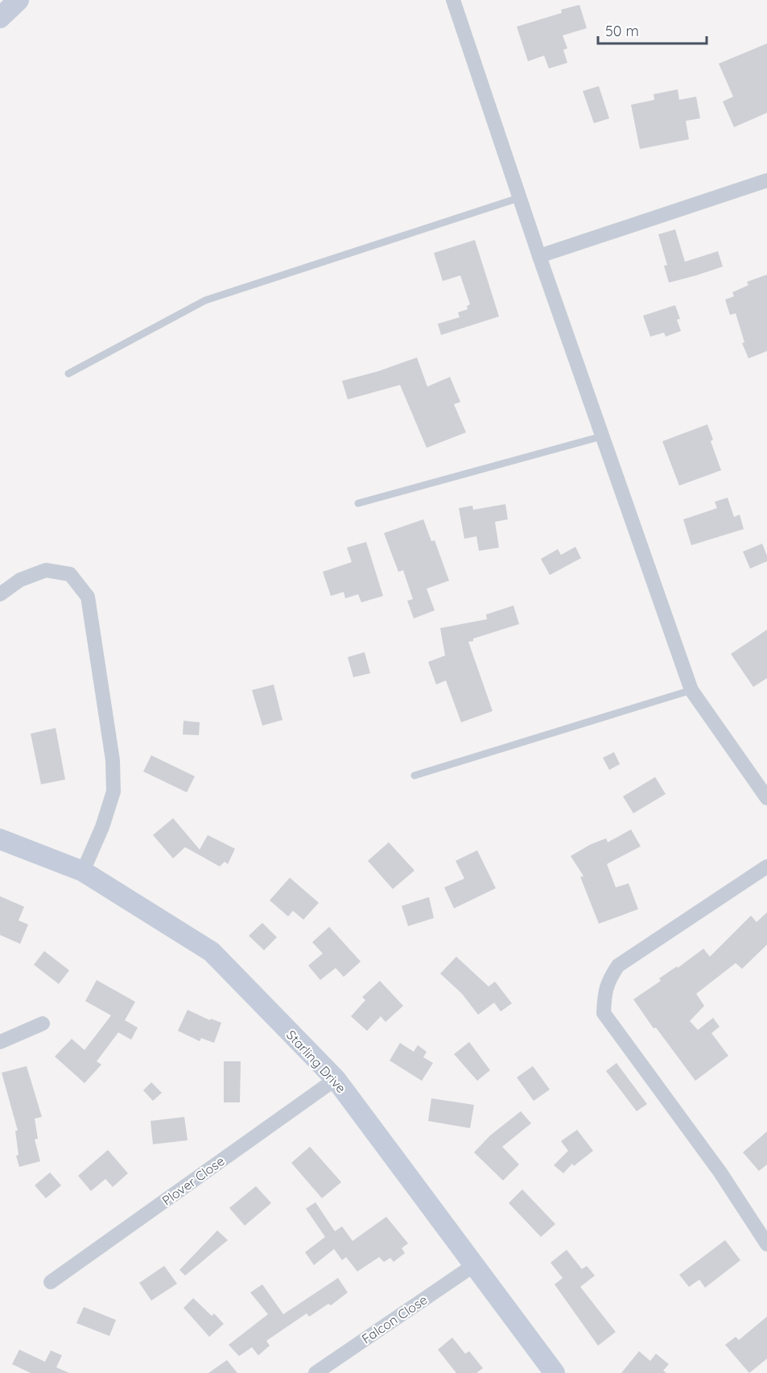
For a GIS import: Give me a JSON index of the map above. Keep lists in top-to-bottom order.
{
  "streets": {
    "street": ["Starling Drive", "Plover Close", "Falcon Close"]
  },
  "crossings": [
    ["Starling Drive", "Plover Close"],
    ["Starling Drive", "Falcon Close"]
  ],
  "scale_bar": "50 m"
}
